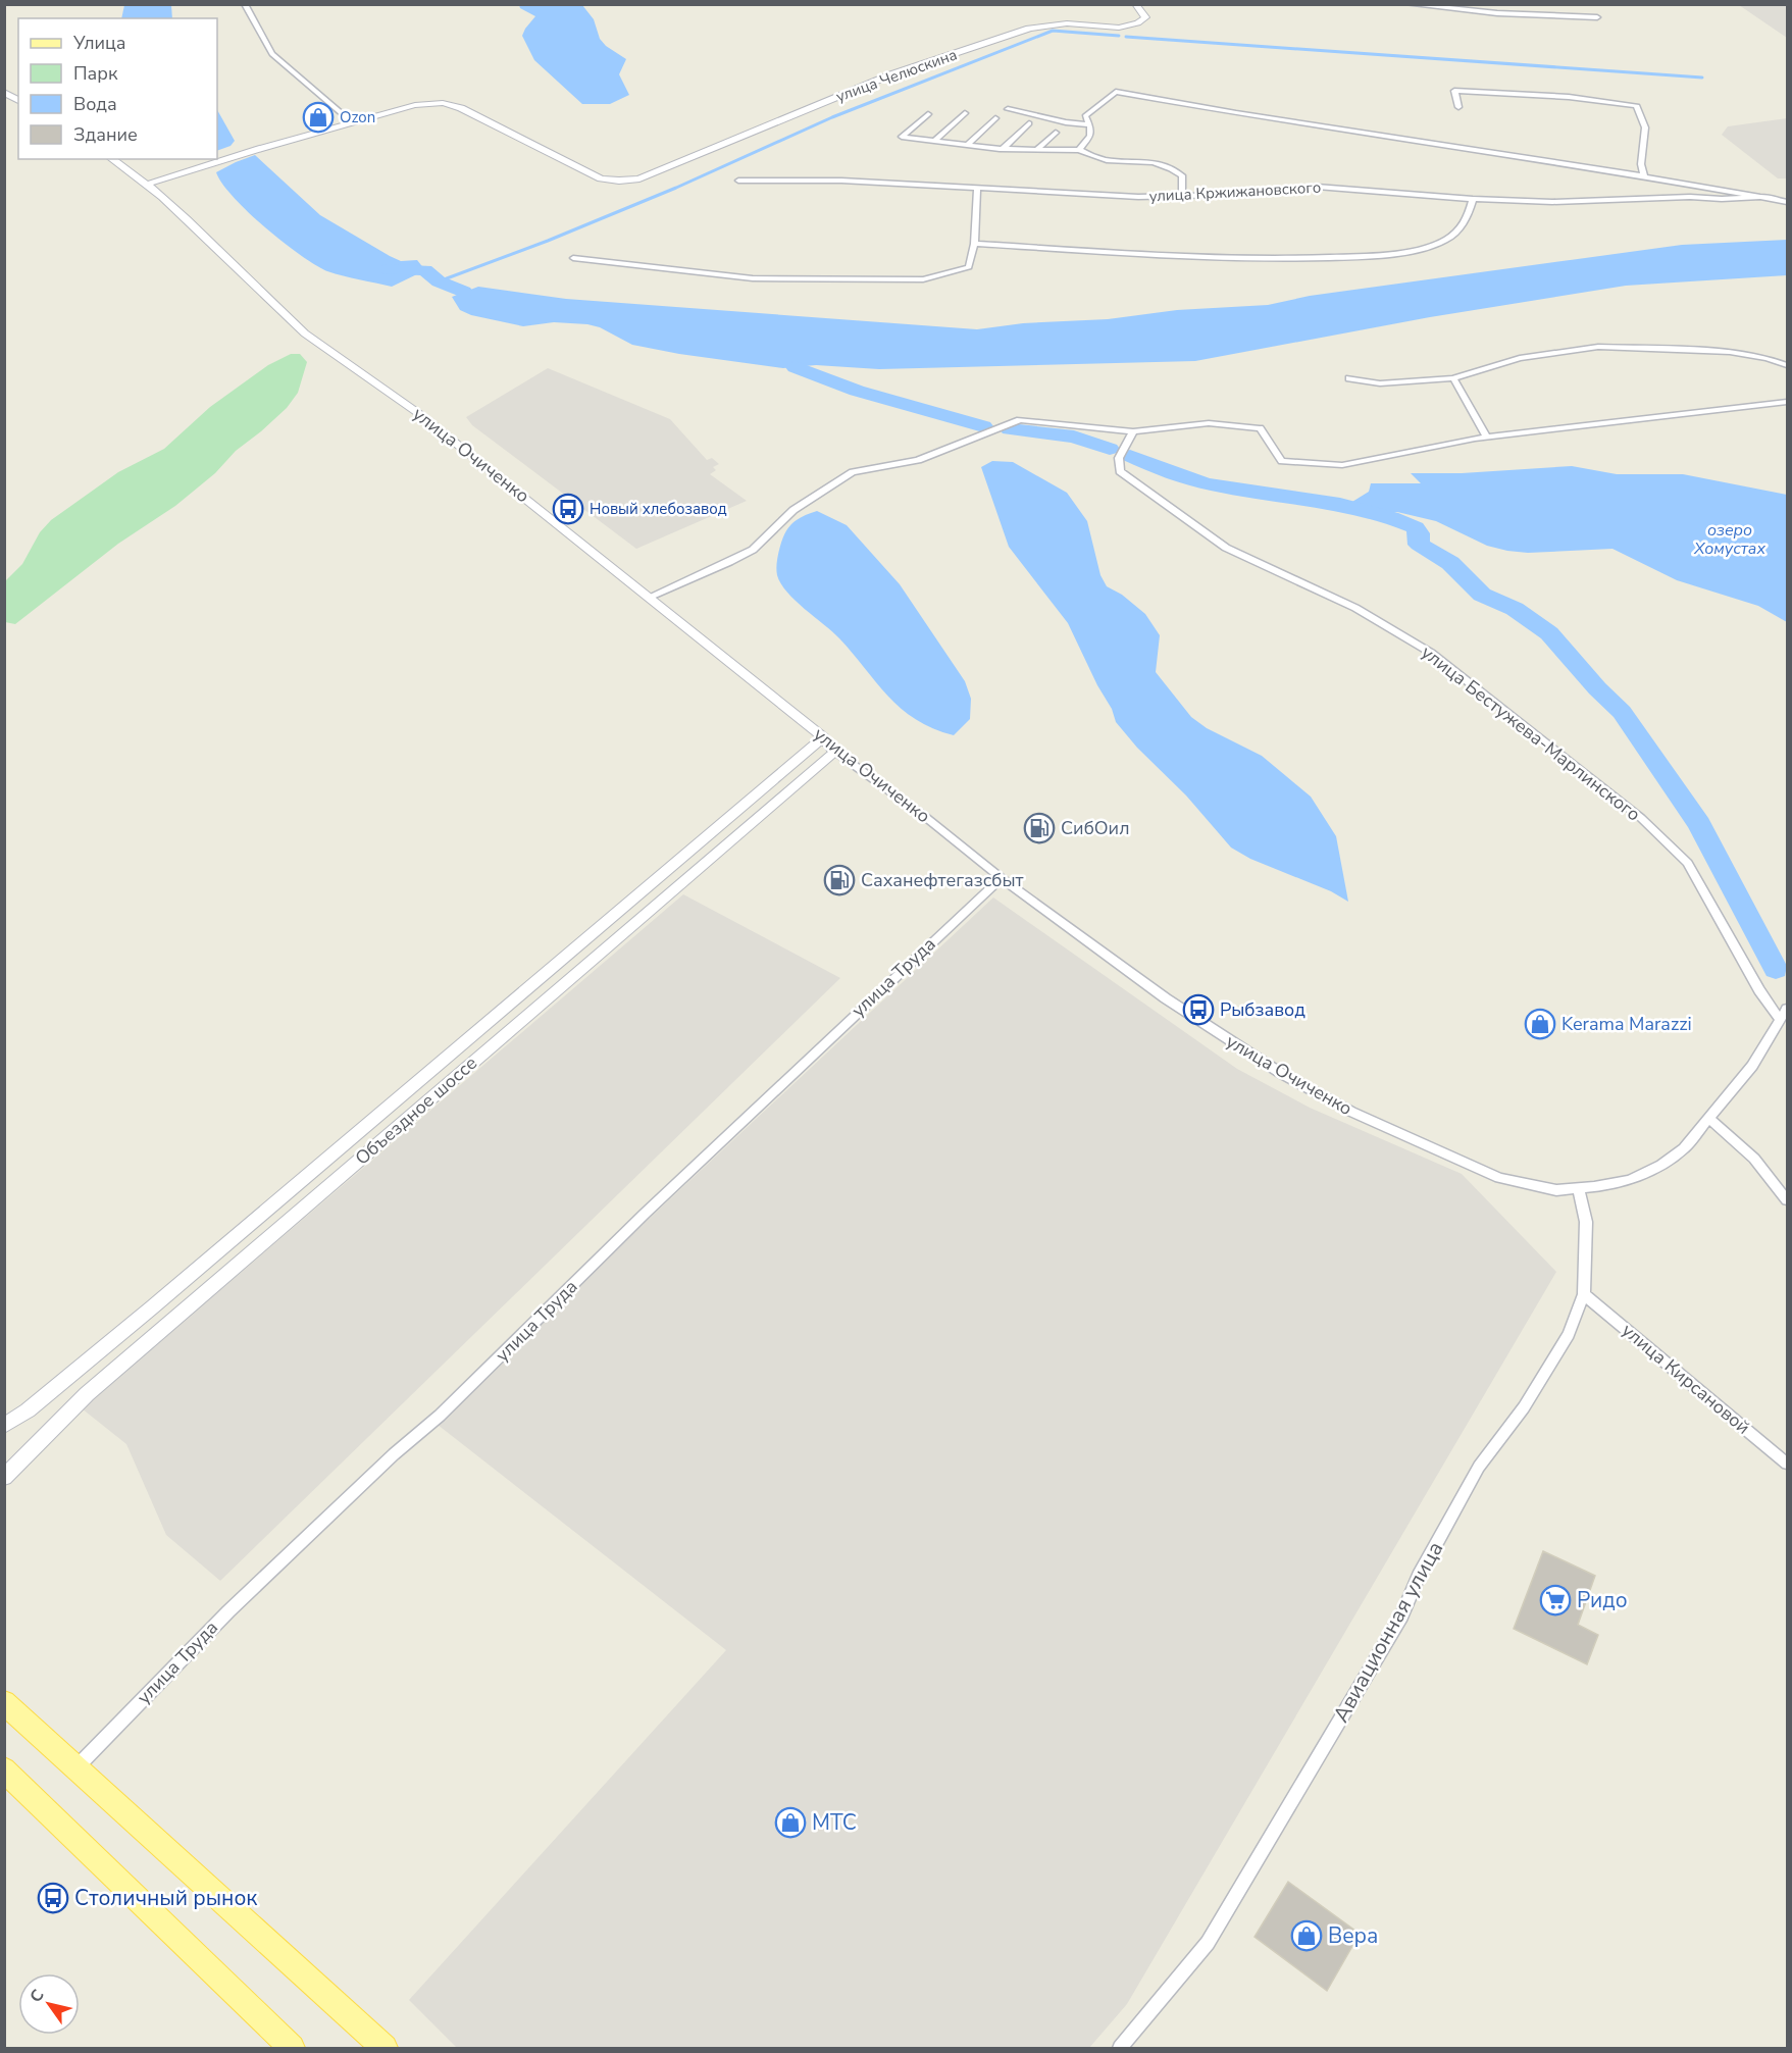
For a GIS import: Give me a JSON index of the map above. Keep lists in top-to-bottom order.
{
  "streets": {
    "street": [
      "улица Челюскина",
      "улица Кржижановского",
      "улица Очиченко",
      "улица Бестужева-Марлинского",
      "улица Труда",
      "Объездное шоссе",
      "улица Кирсановой",
      "Авиационная улица"
    ]
  },
  "crossings": [
    ["улица Очиченко", "улица Труда"],
    ["улица Очиченко", "Объездное шоссе"],
    ["улица Очиченко", "Авиационная улица"],
    ["улица Кирсановой", "Авиационная улица"]
  ],
  "water": ["озеро Хомустах"],
  "places": {
    "shop": [
      "Ozon",
      "Kerama Marazzi",
      "МТС",
      "Вера"
    ],
    "bus stop": ["Новый хлебозавод", "Рыбзавод", "Столичный рынок"],
    "fuel station": ["СибОил", "Саханефтегазсбыт"],
    "supermarket": ["Ридо"]
  },
  "legend": [
    "Улица",
    "Парк",
    "Вода",
    "Здание"
  ],
  "north": "top left"
}
